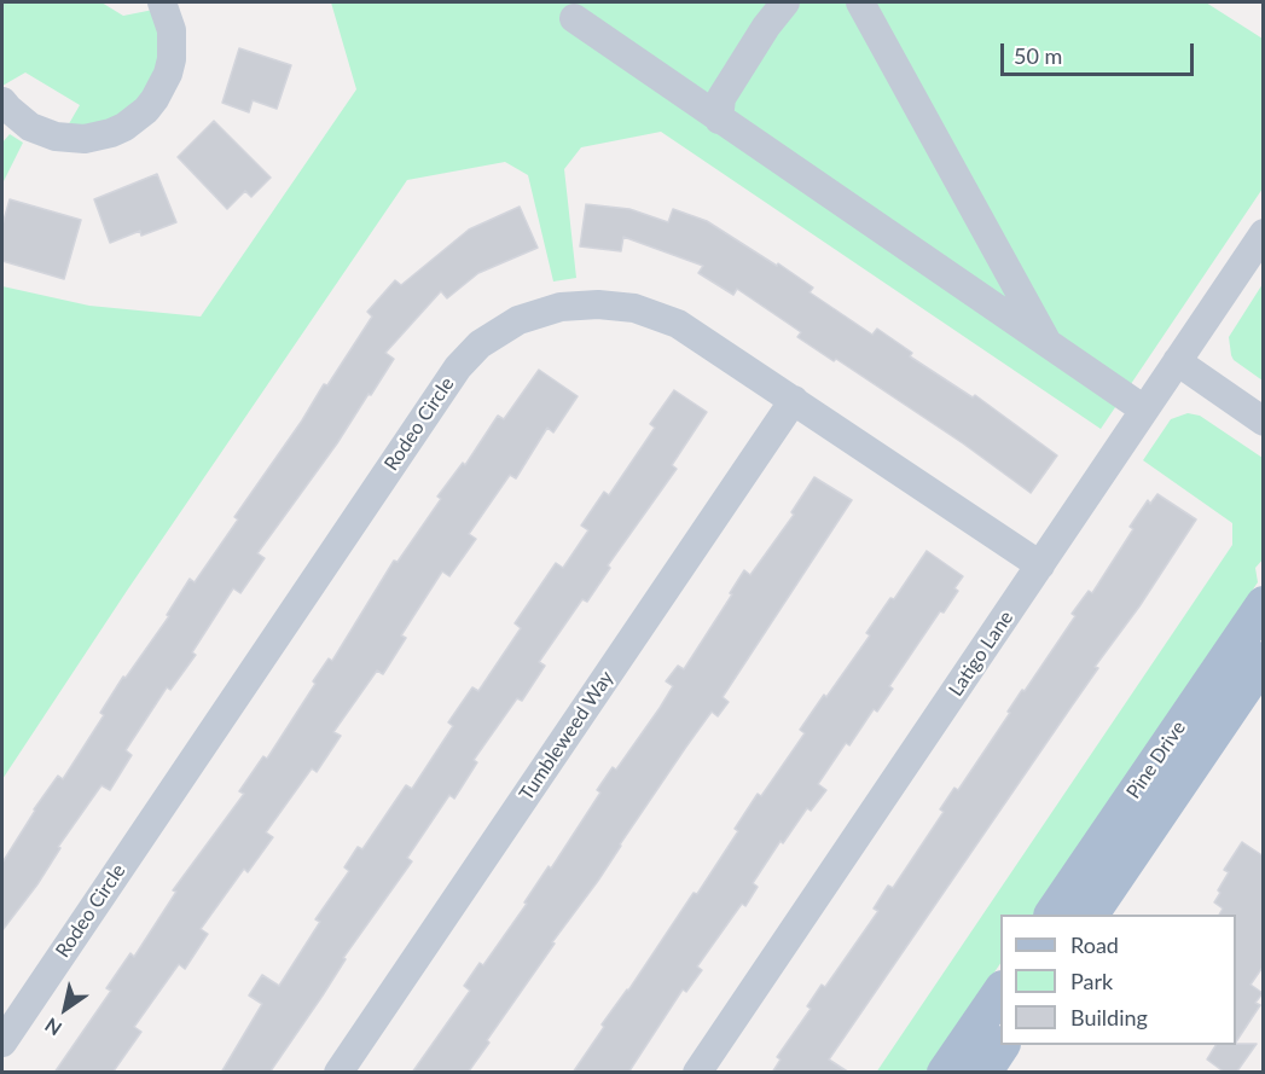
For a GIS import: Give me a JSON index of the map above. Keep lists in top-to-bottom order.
{
  "streets": {
    "main road": ["Pine Drive"],
    "street": ["Rodeo Circle", "Latigo Lane", "Tumbleweed Way"]
  },
  "crossings": [
    ["Rodeo Circle", "Latigo Lane"],
    ["Rodeo Circle", "Tumbleweed Way"]
  ],
  "legend": ["Road", "Park", "Building"],
  "scale_bar": "50 m",
  "north": "bottom left"
}
